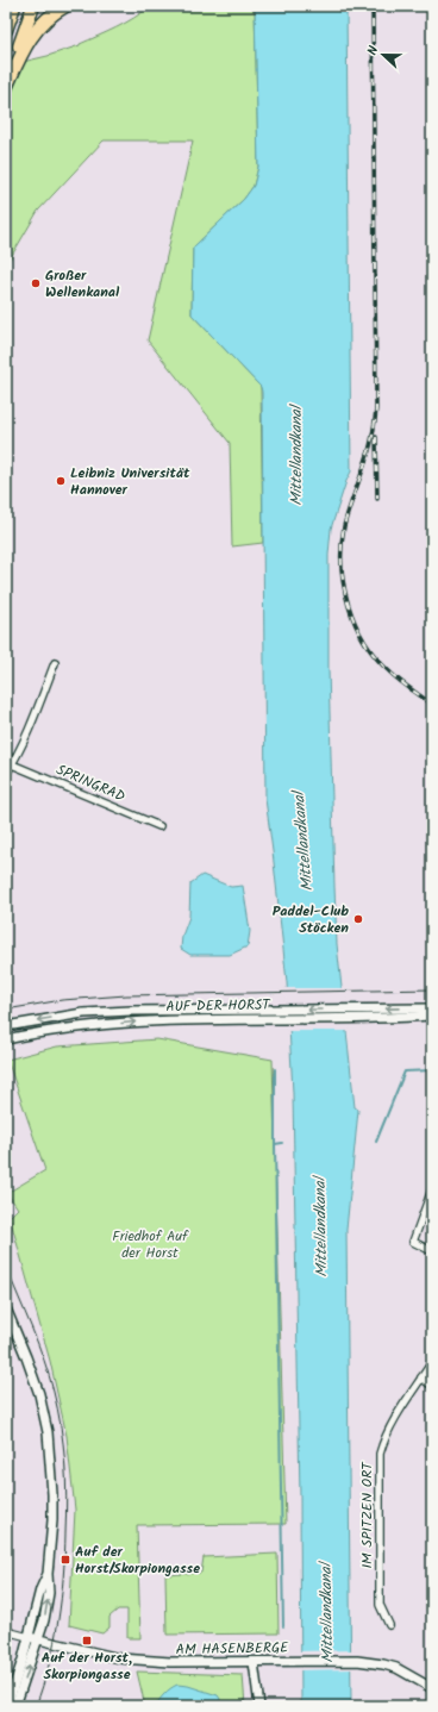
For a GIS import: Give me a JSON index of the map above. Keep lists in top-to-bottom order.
{
  "streets": {
    "street": [
      "SPRINGRAD",
      "AUF DER HORST",
      "IM SPITZEN ORT",
      "AM HASENBERGE"
    ]
  },
  "water": ["Mittellandkanal"],
  "parks": ["Friedhof Auf der Horst"],
  "places": {
    "other": ["Großer Wellenkanal", "Leibniz Universität Hannover", "Paddel-Club Stöcken"],
    "transit": ["Auf der Horst/Skorpiongasse", "Auf der Horst, Skorpiongasse"]
  },
  "north": "left"
}
